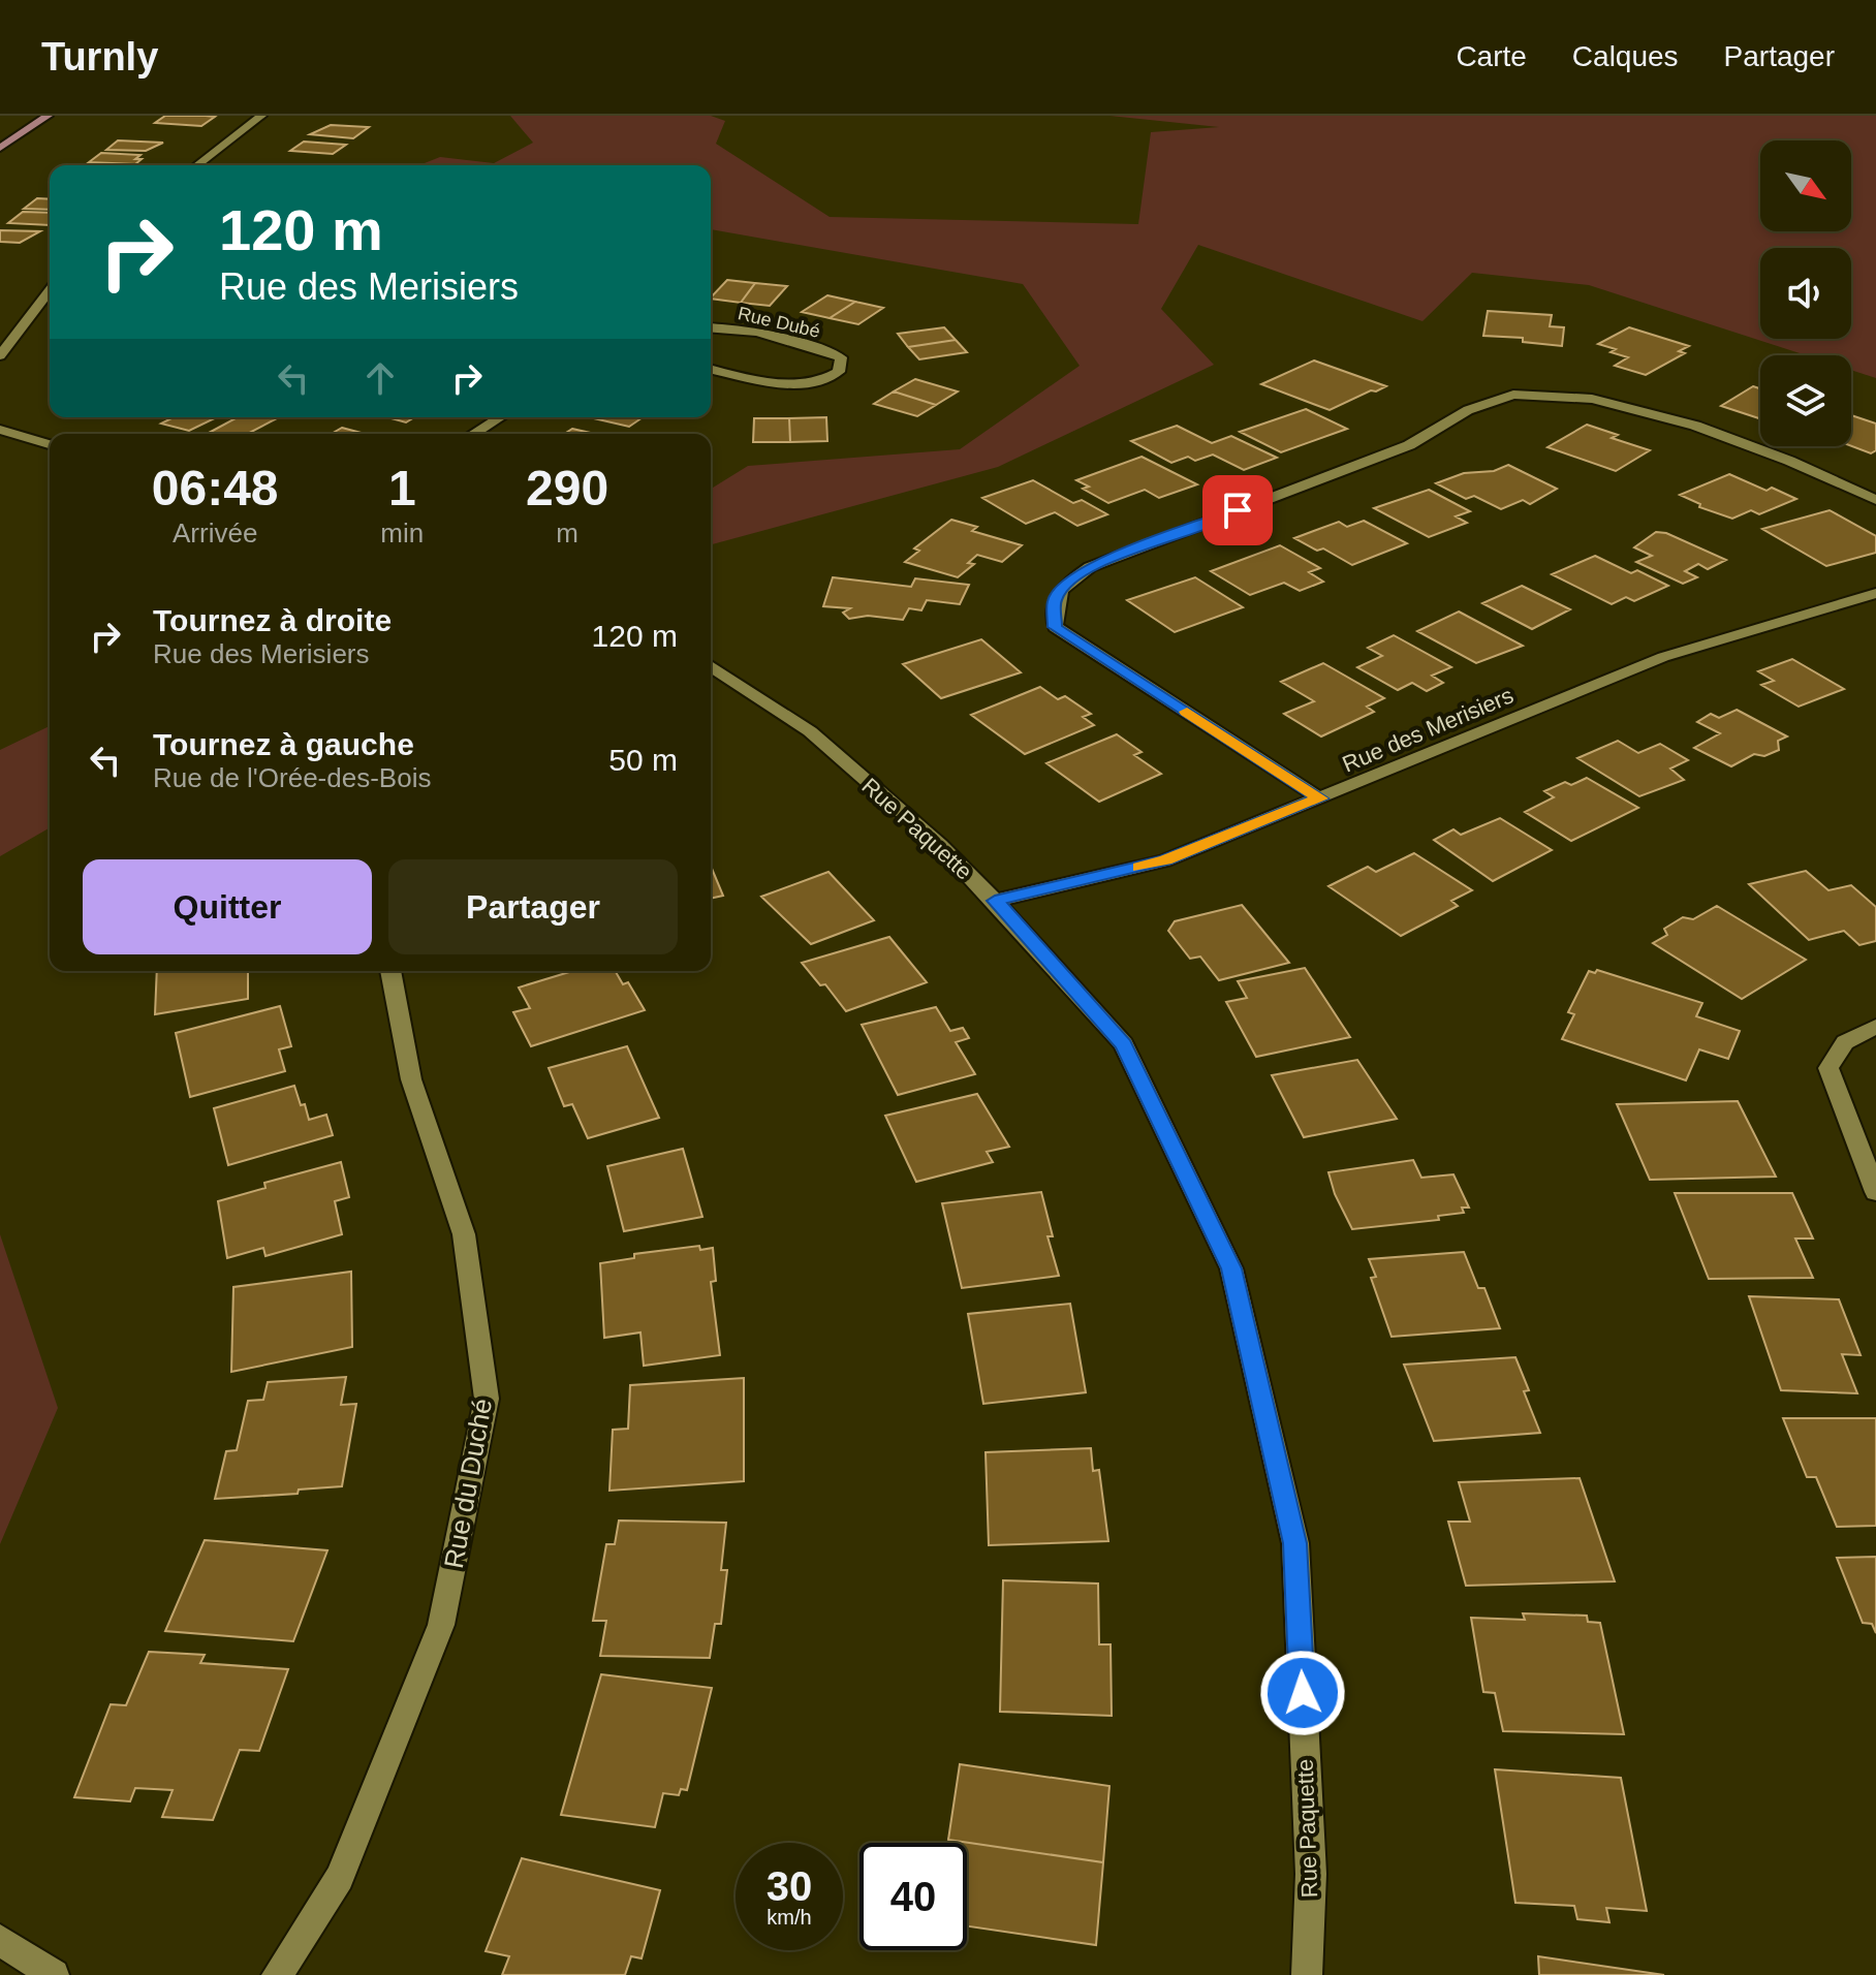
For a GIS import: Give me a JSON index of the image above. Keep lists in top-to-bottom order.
{
  "streets": {
    "street": [
      "Rue Dubé",
      "Rue des Merisiers",
      "Rue Paquette",
      "Rue du Duché"
    ]
  },
  "crossings": [
    ["Rue des Merisiers", "Rue Paquette"]
  ],
  "north": "bottom right",
  "page": {
    "header": "Turnly",
    "nav": ["Carte", "Calques", "Partager"],
    "turn": ["120 m", "Rue des Merisiers"],
    "eta": [
      "06:48",
      "Arrivée",
      "1",
      "min",
      "290",
      "m"
    ],
    "list": [
      {
        "name": "Tournez à droite",
        "note": "Rue des Merisiers",
        "value": "120 m"
      },
      {
        "name": "Tournez à gauche",
        "note": "Rue de l'Orée-des-Bois",
        "value": "50 m"
      }
    ],
    "buttons": ["Quitter", "Partager"],
    "speed": "30 km/h",
    "limit": "40"
  }
}
